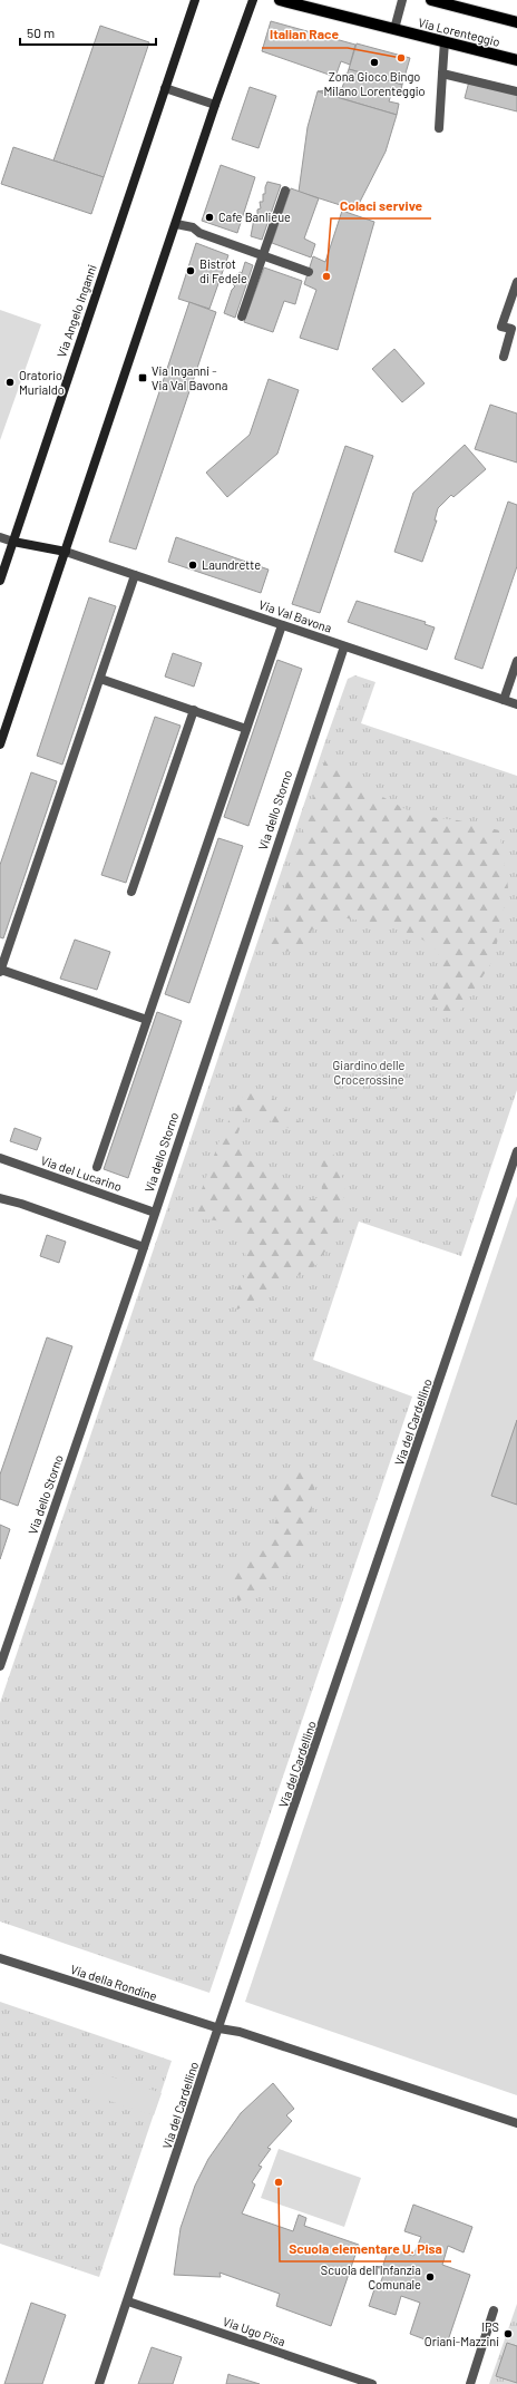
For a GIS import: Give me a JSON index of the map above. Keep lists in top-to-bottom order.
{
  "streets": {
    "main road": ["Via Lorenteggio"],
    "street": [
      "Via Angelo Inganni",
      "Via Val Bavona",
      "Via dello Storno",
      "Via del Lucarino",
      "Via del Cardellino",
      "Via della Rondine",
      "Via Ugo Pisa"
    ]
  },
  "crossings": [
    ["Via Val Bavona", "Via dello Storno"],
    ["Via dello Storno", "Via del Lucarino"],
    ["Via del Cardellino", "Via della Rondine"],
    ["Via del Cardellino", "Via Ugo Pisa"]
  ],
  "parks": ["Giardino delle Crocerossine"],
  "places": {
    "other": [
      "Italian Race",
      "Zona Gioco Bingo Milano Lorenteggio",
      "Cafe Banlieue",
      "Bistrot di Fedele",
      "Colaci servive",
      "Oratorio Murialdo",
      "Laundrette",
      "Scuola elementare U. Pisa",
      "Scuola dell'Infanzia Comunale",
      "IPS Oriani-Mazzini"
    ],
    "transit": ["Via Inganni - Via Val Bavona"]
  },
  "scale_bar": "50 m"
}
